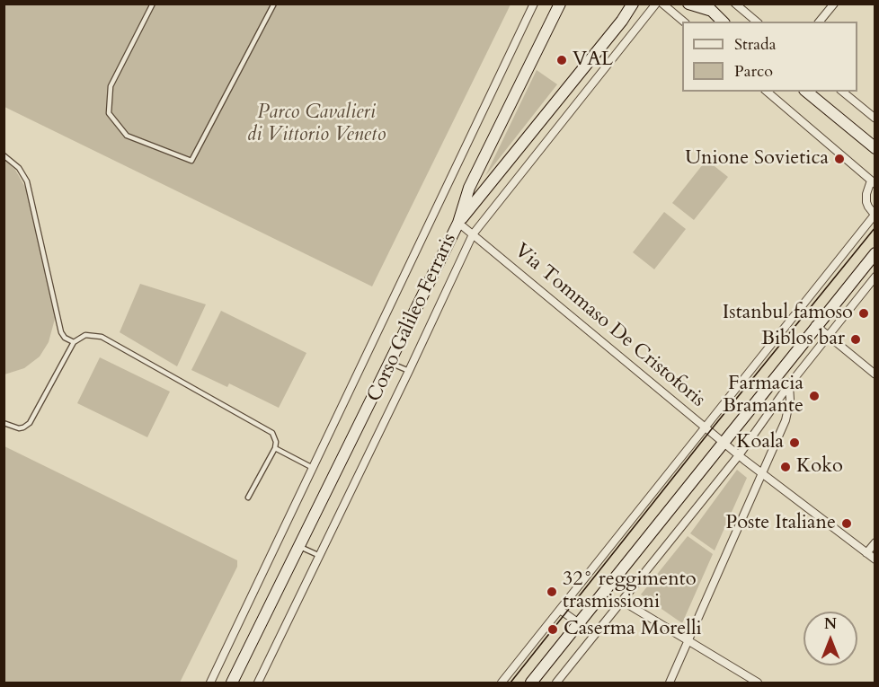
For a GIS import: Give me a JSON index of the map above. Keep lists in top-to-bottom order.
{
  "streets": {
    "main road": ["Corso Galileo Ferraris"],
    "street": ["Via Tommaso De Cristoforis"]
  },
  "crossings": [
    ["Corso Galileo Ferraris", "Via Tommaso De Cristoforis"]
  ],
  "parks": ["Parco Cavalieri di Vittorio Veneto"],
  "places": [
    "VAL",
    "Unione Sovietica",
    "Istanbul famoso",
    "Biblos bar",
    "Farmacia Bramante",
    "Koala",
    "Koko",
    "Poste Italiane",
    "32° reggimento trasmissioni",
    "Caserma Morelli"
  ],
  "legend": ["Strada", "Parco"],
  "north": "top"
}
